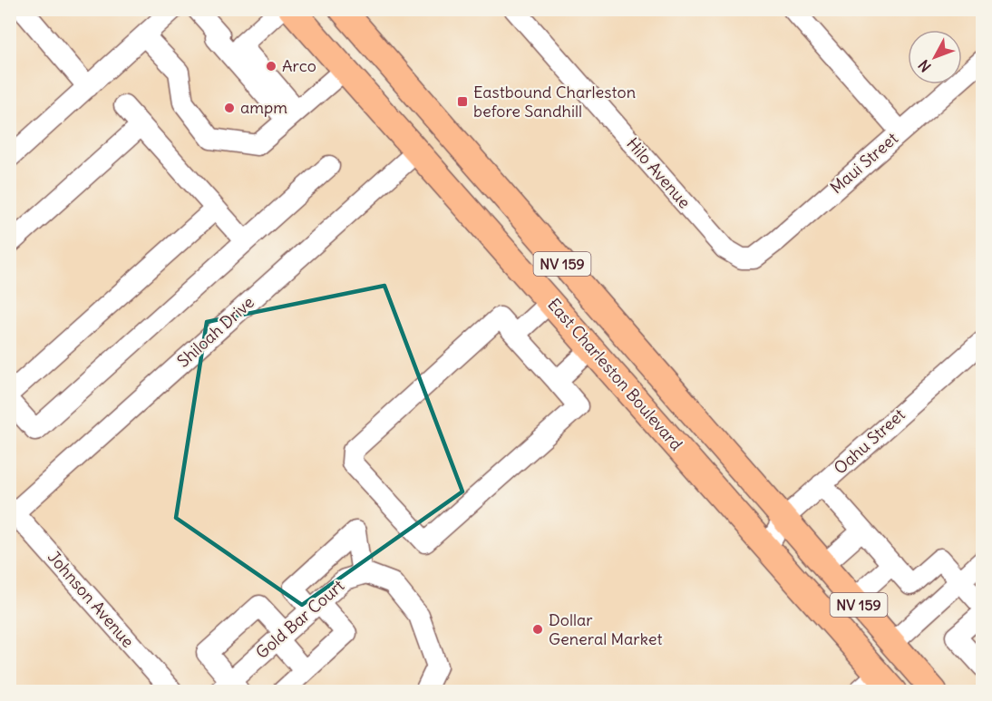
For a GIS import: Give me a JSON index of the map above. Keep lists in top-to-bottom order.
{
  "streets": {
    "main road": ["NV 159", "East Charleston Boulevard"],
    "street": [
      "Maui Street",
      "Hilo Avenue",
      "Shiloah Drive",
      "Oahu Street",
      "Johnson Avenue",
      "Gold Bar Court"
    ]
  },
  "crossings": [
    ["Maui Street", "Hilo Avenue"],
    ["Shiloah Drive", "East Charleston Boulevard"],
    ["Shiloah Drive", "Johnson Avenue"],
    ["East Charleston Boulevard", "Oahu Street"]
  ],
  "places": {
    "other": ["Arco", "ampm", "Dollar General Market"],
    "transit": ["Eastbound Charleston before Sandhill"]
  },
  "north": "bottom left"
}
